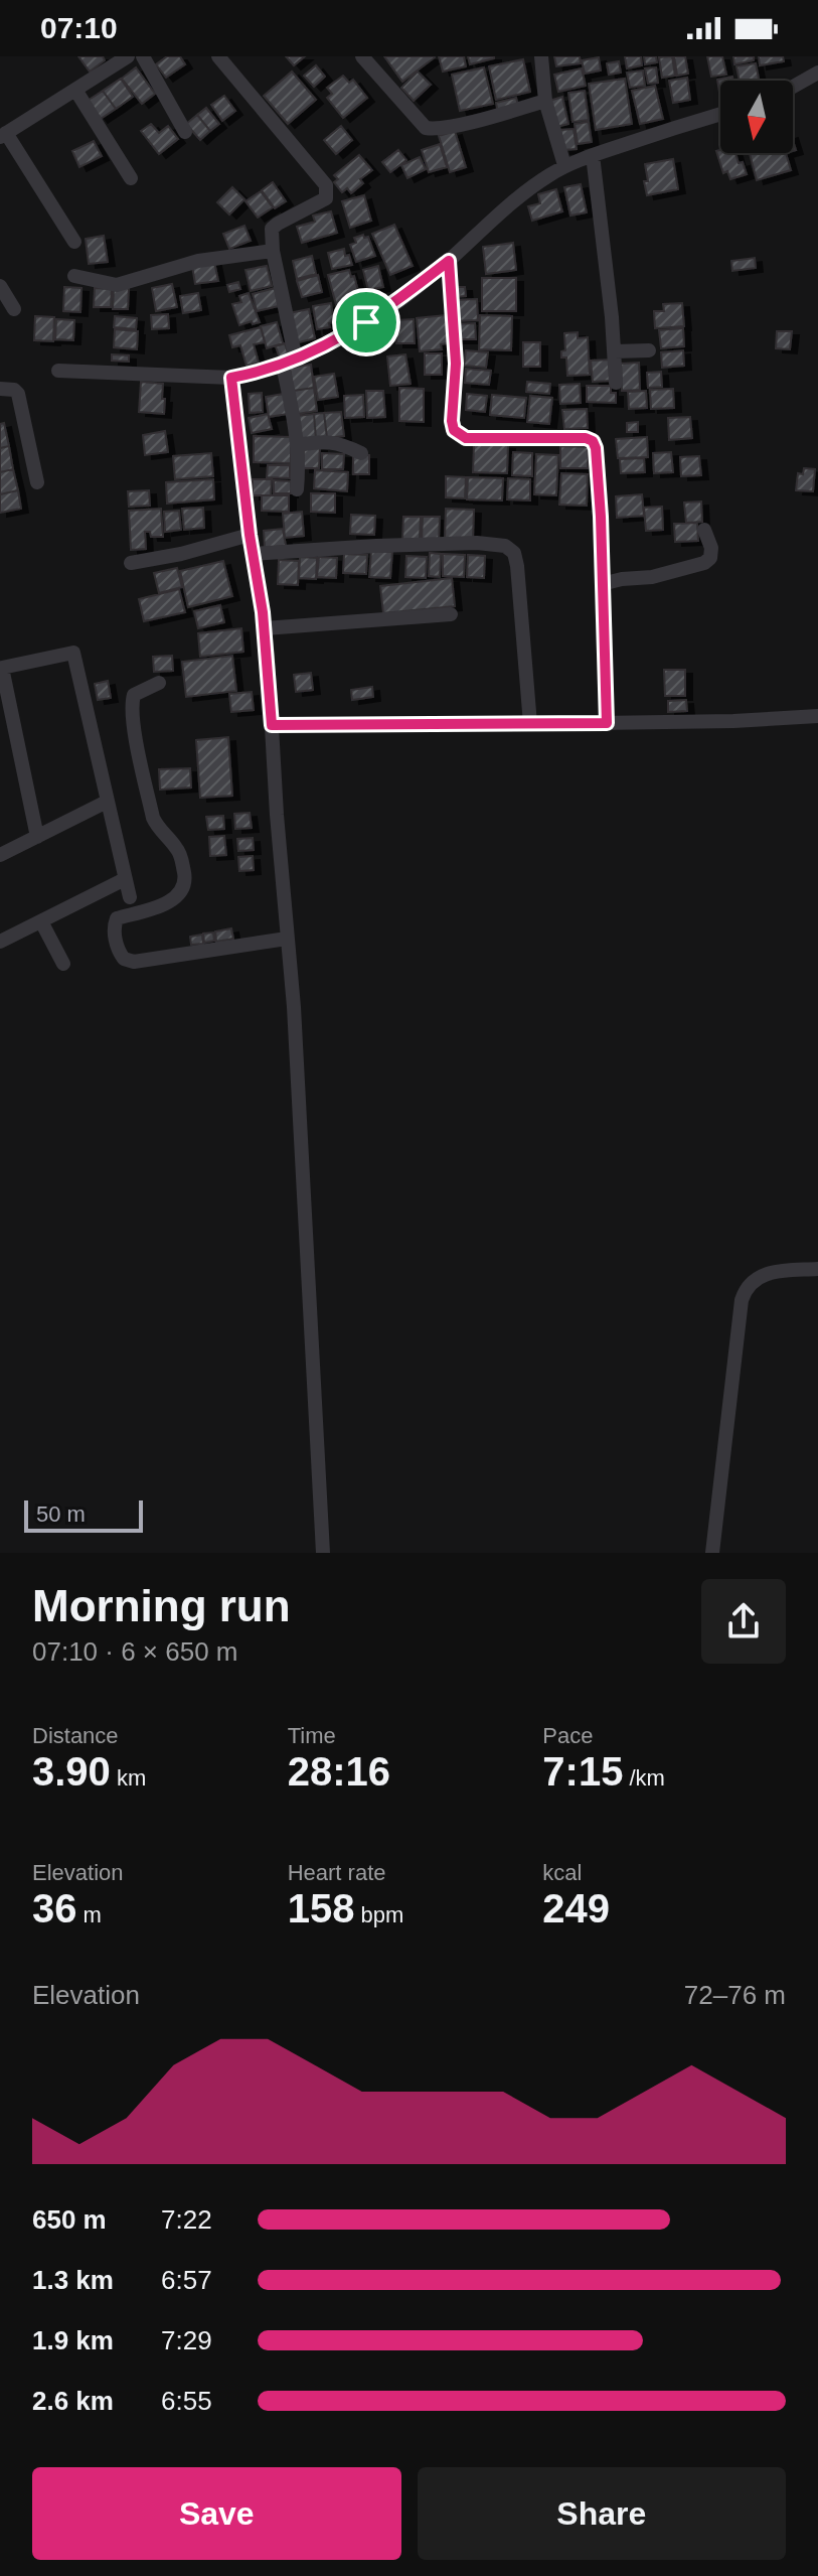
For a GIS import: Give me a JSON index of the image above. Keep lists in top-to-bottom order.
{
  "scale_bar": "50 m",
  "north": "bottom",
  "page": {
    "status": "07:10",
    "scale": "50 m",
    "heading": ["Morning run", "07:10 · 6 × 650 m"],
    "stats": [
      ["Distance", "3.90 km"],
      ["Time", "28:16"],
      ["Pace", "7:15 /km"],
      ["Elevation", "36 m"],
      ["Heart rate", "158 bpm"],
      ["kcal", "249"]
    ],
    "chart": ["Elevation", "72–76 m"],
    "list": [
      {
        "name": "650 m",
        "note": "7:22"
      },
      {
        "name": "1.3 km",
        "note": "6:57"
      },
      {
        "name": "1.9 km",
        "note": "7:29"
      },
      {
        "name": "2.6 km",
        "note": "6:55"
      }
    ],
    "buttons": ["Save", "Share"]
  }
}
